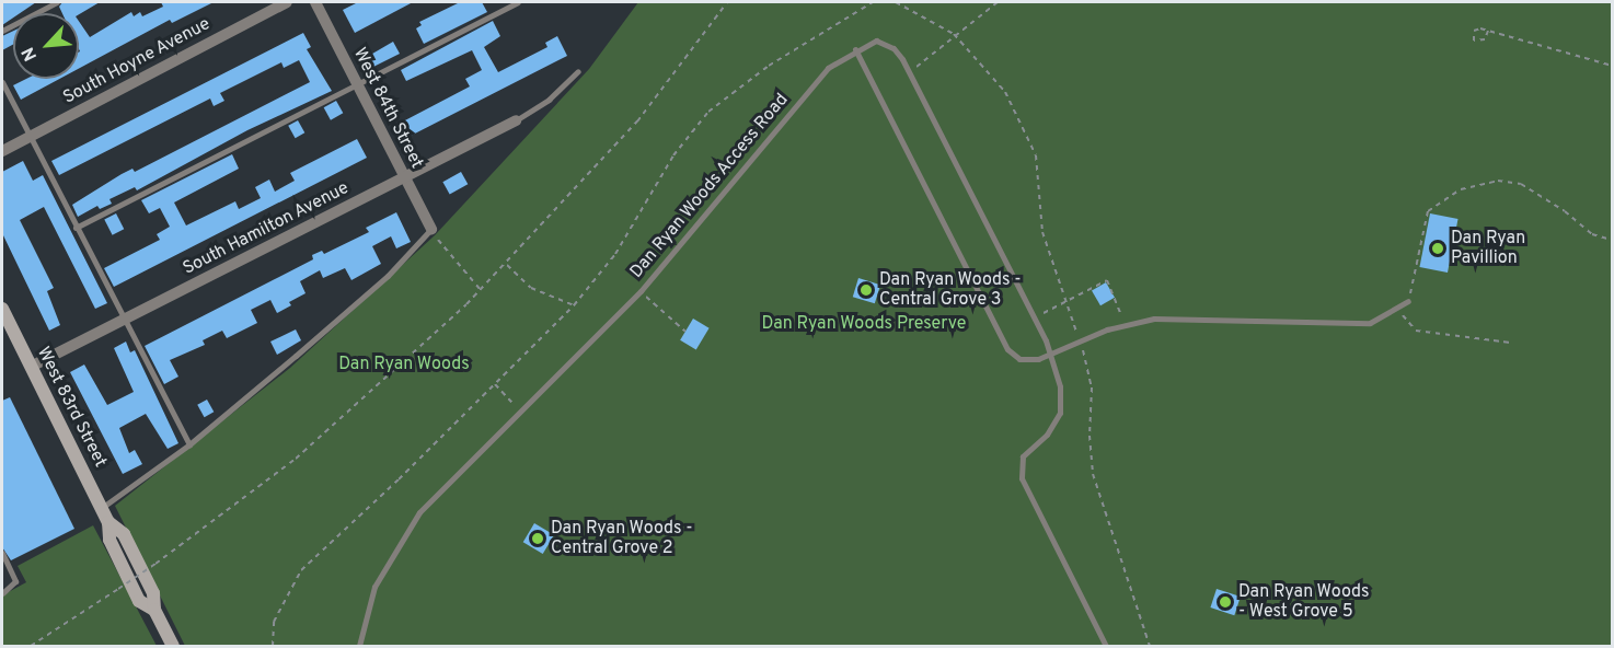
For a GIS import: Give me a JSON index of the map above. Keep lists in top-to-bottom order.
{
  "streets": {
    "street": [
      "South Hoyne Avenue",
      "West 84th Street",
      "South Hamilton Avenue",
      "West 83rd Street"
    ],
    "lane": ["Dan Ryan Woods Access Road"]
  },
  "crossings": [
    ["West 84th Street", "South Hamilton Avenue"],
    ["South Hamilton Avenue", "West 83rd Street"]
  ],
  "parks": ["Dan Ryan Woods Preserve", "Dan Ryan Woods"],
  "places": [
    "Dan Ryan Pavillion",
    "Dan Ryan Woods - Central Grove 3",
    "Dan Ryan Woods - Central Grove 2",
    "Dan Ryan Woods - West Grove 5"
  ],
  "north": "bottom left"
}
